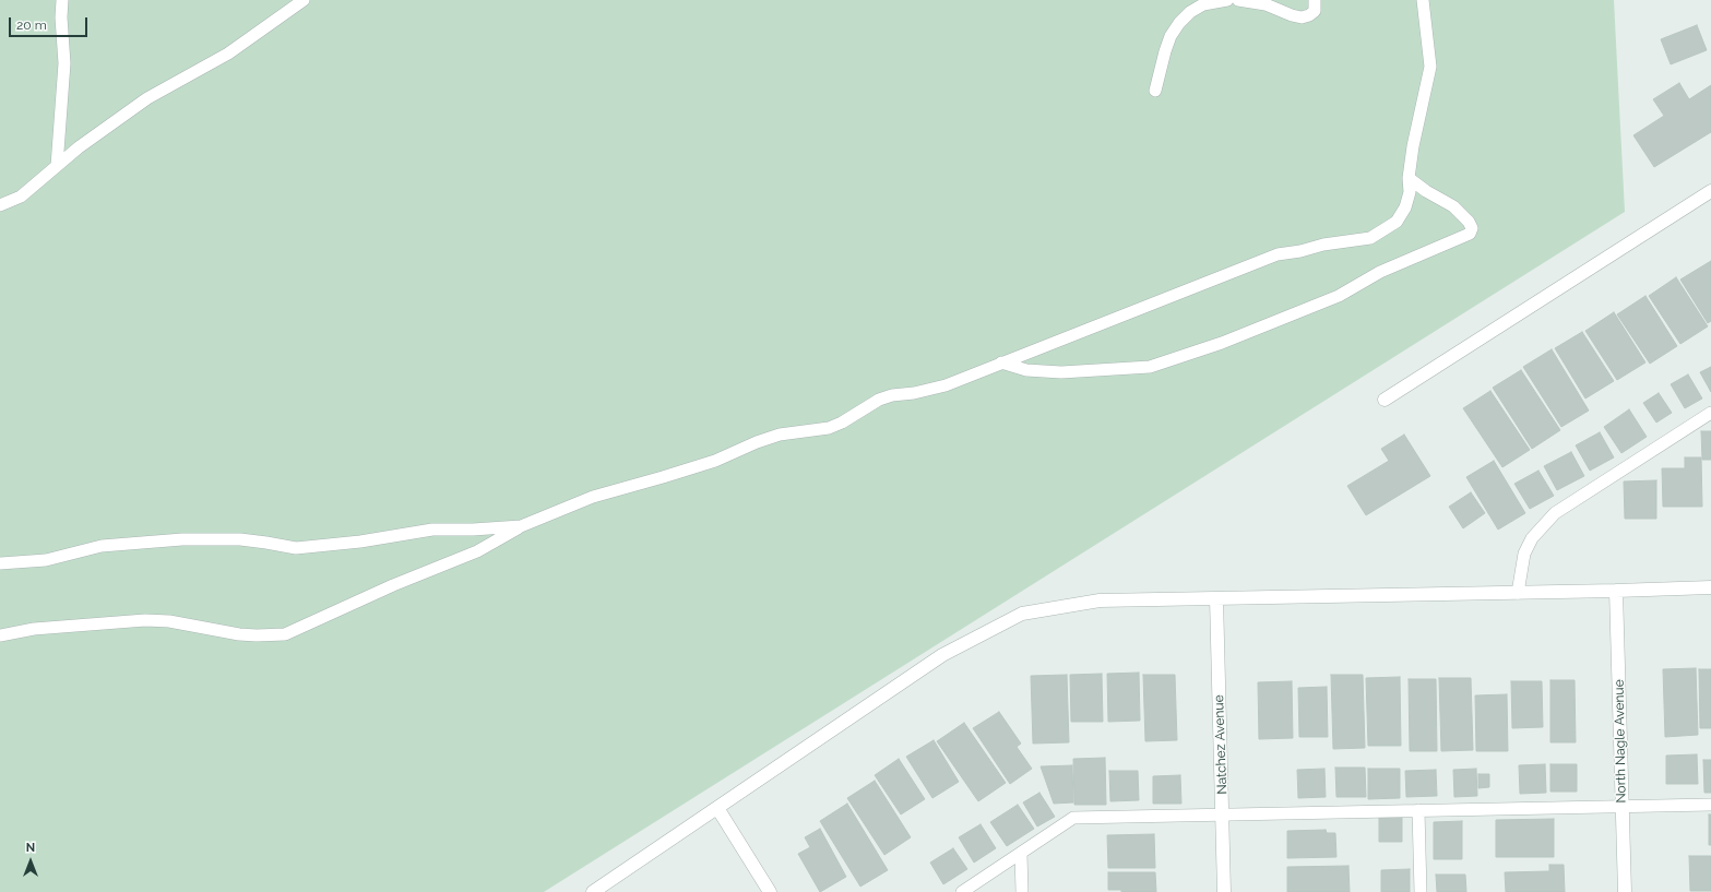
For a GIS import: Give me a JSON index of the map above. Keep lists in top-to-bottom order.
{
  "streets": {
    "street": ["North Nagle Avenue", "Natchez Avenue"]
  },
  "scale_bar": "20 m",
  "north": "top"
}
